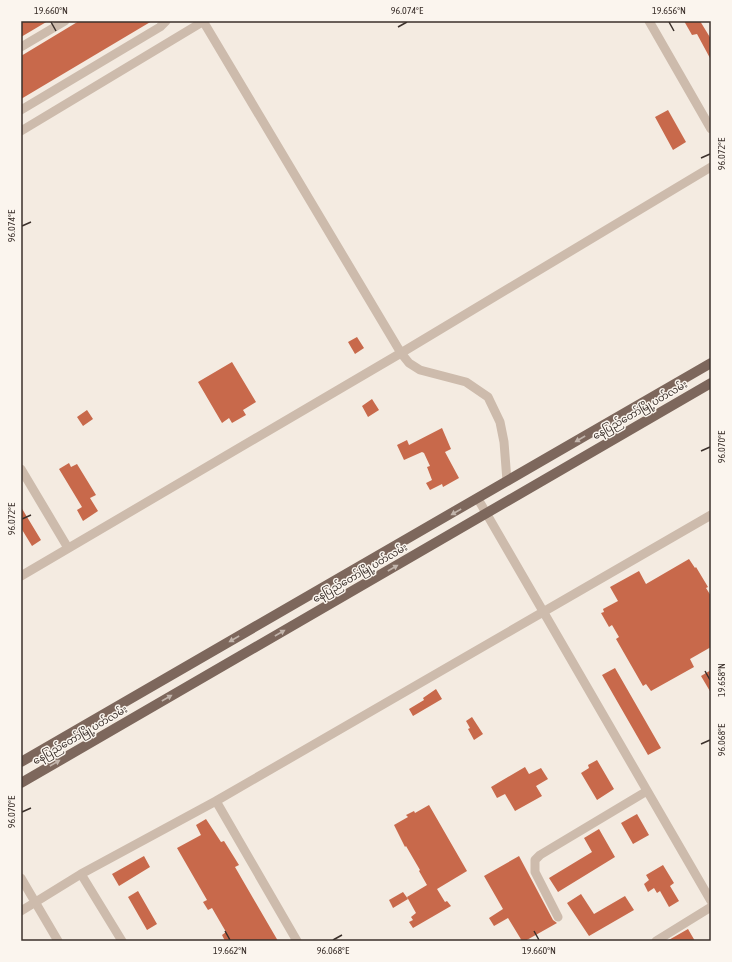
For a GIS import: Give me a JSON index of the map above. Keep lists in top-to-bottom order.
{
  "streets": {
    "main road": ["နေပြည်တော်မြို့ပတ်လမ်း"]
  },
  "coordinates": [
    "19.660°N",
    "96.074°E",
    "19.656°N",
    "96.072°E",
    "96.070°E",
    "19.658°N",
    "96.068°E",
    "19.662°N"
  ]
}
